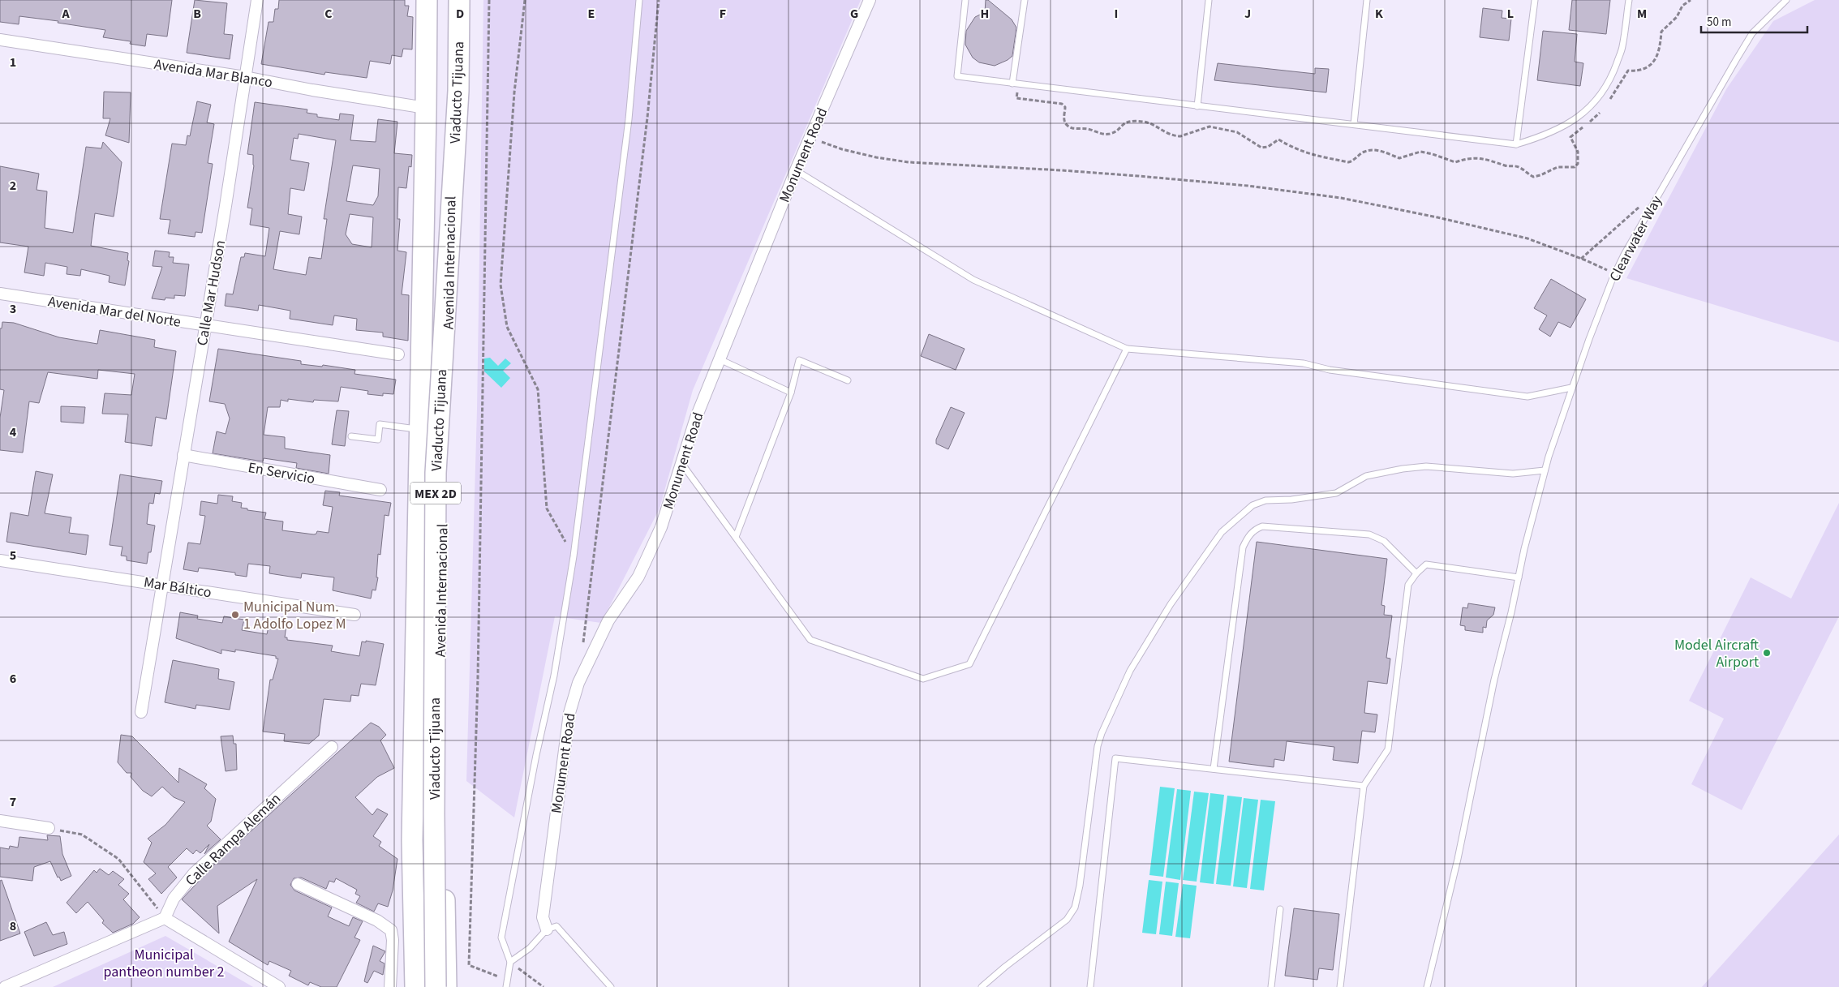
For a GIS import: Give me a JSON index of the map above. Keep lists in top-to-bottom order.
{
  "streets": {
    "highway": ["Viaducto Tijuana", "Avenida Internacional", "MEX 2D"],
    "street": [
      "Avenida Mar Blanco",
      "Monument Road",
      "Calle Mar Hudson",
      "Avenida Mar del Norte",
      "En Servicio",
      "Mar Báltico",
      "Calle Rampa Alemán"
    ],
    "lane": ["Clearwater Way"]
  },
  "crossings": [
    ["Avenida Mar Blanco", "Avenida Internacional"],
    ["Avenida Mar Blanco", "Calle Mar Hudson"],
    ["Viaducto Tijuana", "Avenida Internacional"],
    ["Calle Mar Hudson", "Avenida Mar del Norte"],
    ["Calle Mar Hudson", "En Servicio"],
    ["Calle Mar Hudson", "Mar Báltico"]
  ],
  "parks": ["Municipal pantheon number 2"],
  "places": ["Municipal Num. 1 Adolfo Lopez M", "Model Aircraft Airport"],
  "scale_bar": "50 m",
  "grid": {
    "columns": [
      "A",
      "B",
      "C",
      "D",
      "E",
      "F",
      "G",
      "H",
      "I",
      "J",
      "K",
      "L",
      "M"
    ],
    "rows": [
      "1",
      "2",
      "3",
      "4",
      "5",
      "6",
      "7",
      "8"
    ]
  }
}
